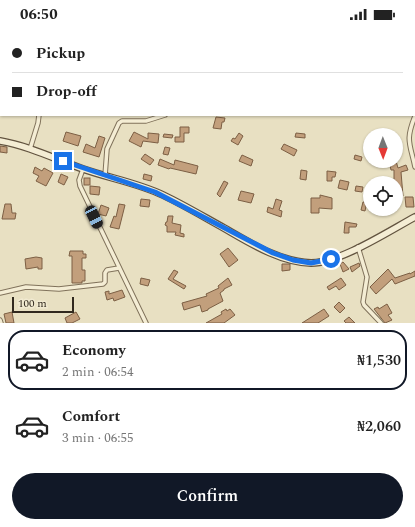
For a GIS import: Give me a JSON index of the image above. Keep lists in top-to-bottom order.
{
  "scale_bar": "100 m",
  "north": "bottom",
  "page": {
    "status": "06:50",
    "banner": ["Pickup", "Drop-off"],
    "scale": "100 m",
    "list": [
      {
        "name": "Economy",
        "note": "2 min · 06:54",
        "value": "₦1,530"
      },
      {
        "name": "Comfort",
        "note": "3 min · 06:55",
        "value": "₦2,060"
      }
    ],
    "buttons": "Confirm"
  }
}
